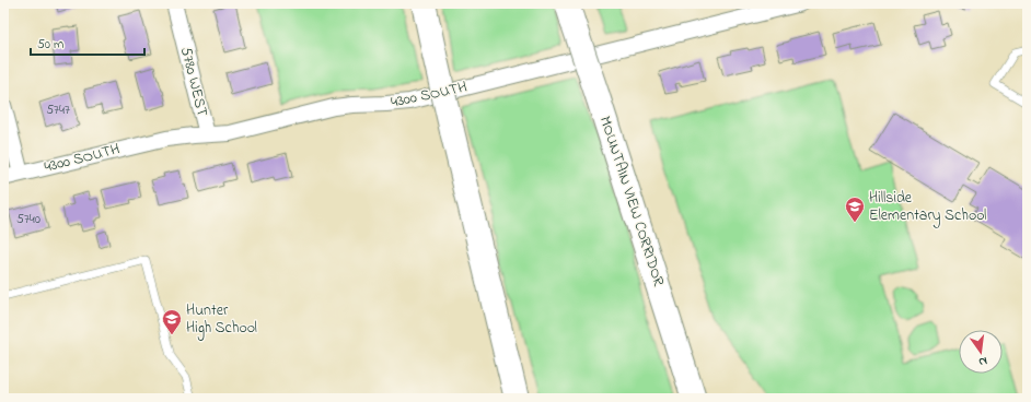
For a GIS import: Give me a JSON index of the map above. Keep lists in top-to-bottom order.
{
  "streets": {
    "highway": ["MOUNTAIN VIEW CORRIDOR"],
    "street": ["5780 WEST", "4300 SOUTH"]
  },
  "crossings": [
    ["5780 WEST", "4300 SOUTH"]
  ],
  "places": {
    "school or university": ["Hillside Elementary School", "Hunter High School"]
  },
  "house_numbers": ["5747", "5740"],
  "scale_bar": "50 m",
  "north": "bottom"
}
